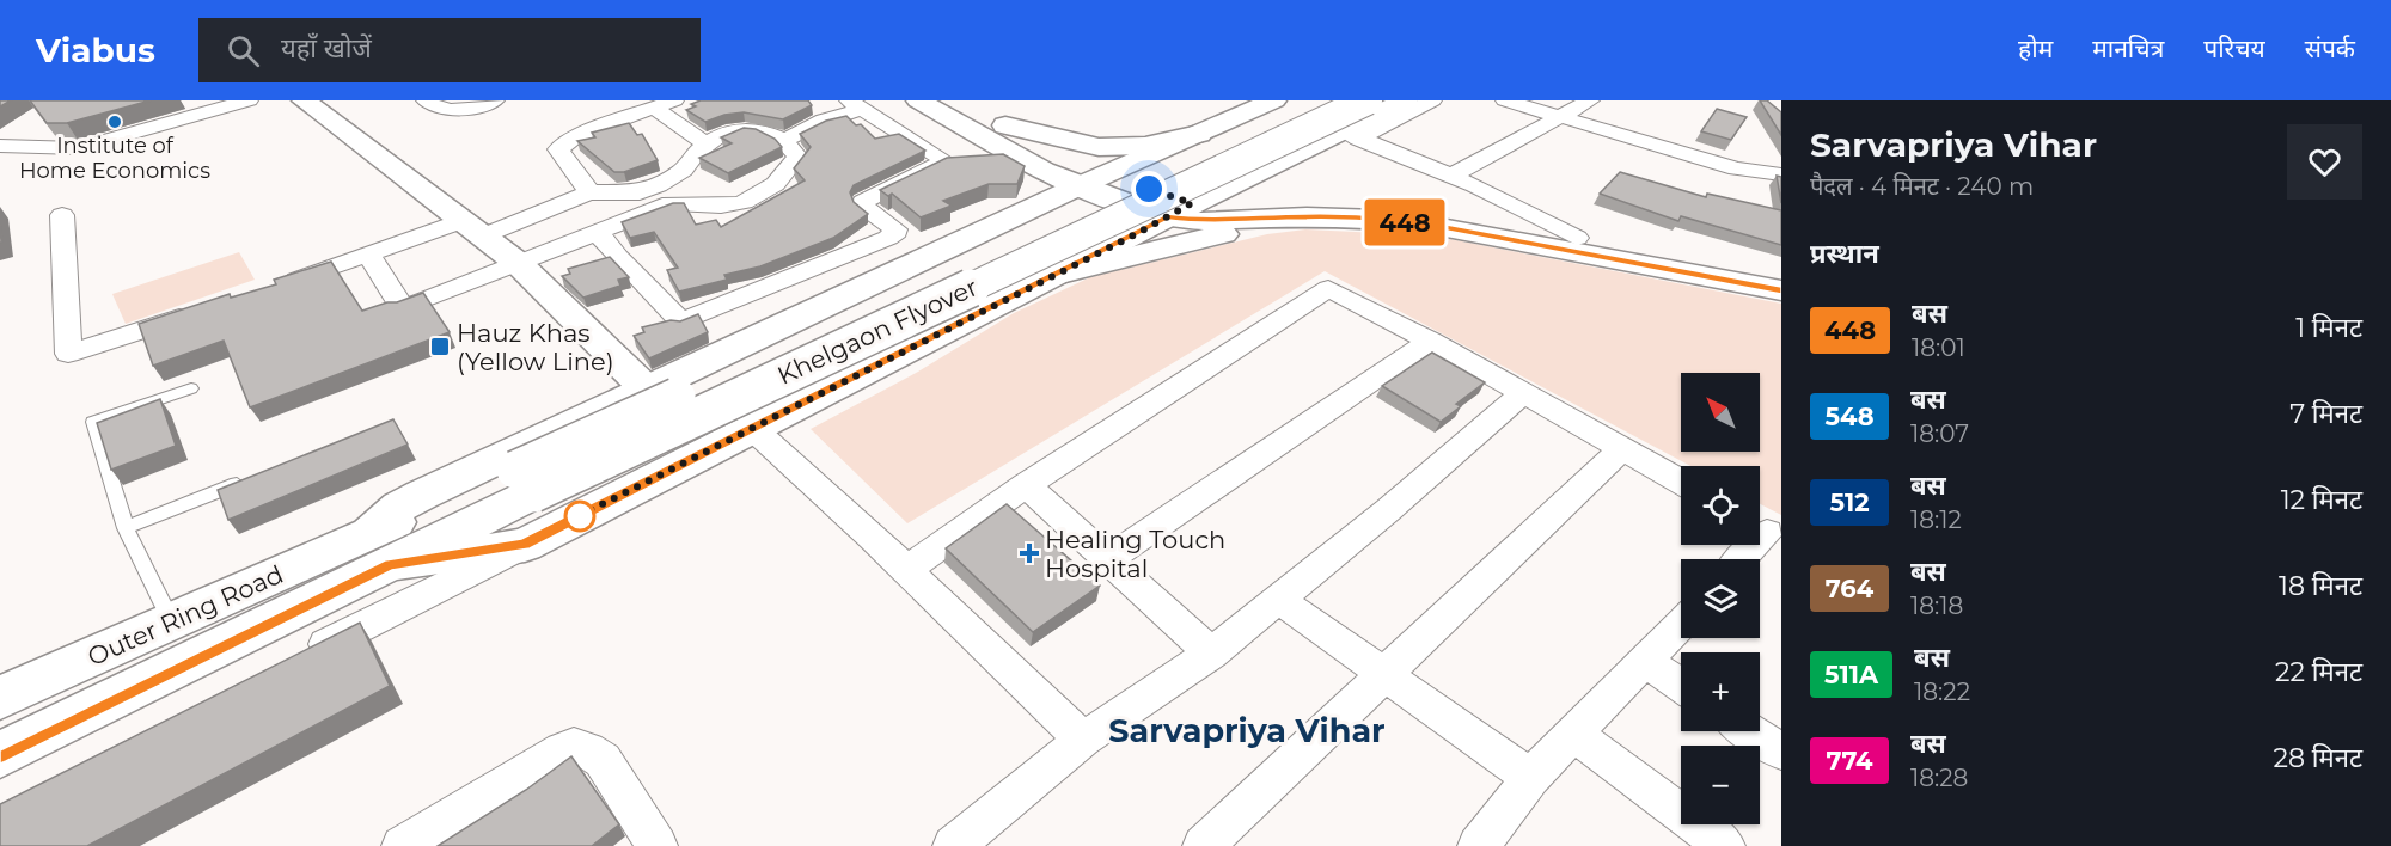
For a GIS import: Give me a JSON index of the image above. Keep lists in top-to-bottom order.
{
  "streets": {
    "main road": ["Khelgaon Flyover", "Outer Ring Road"]
  },
  "crossings": [
    ["Khelgaon Flyover", "Outer Ring Road"]
  ],
  "districts": ["Sarvapriya Vihar"],
  "places": {
    "other": ["Institute of Home Economics"],
    "transit": ["Hauz Khas (Yellow Line)"],
    "health": ["Healing Touch Hospital"]
  },
  "lines": ["bus line 448"],
  "north": "top left",
  "page": {
    "header": "Viabus",
    "search": "यहाँ खोजें",
    "nav": [
      "होम",
      "मानचित्र",
      "परिचय",
      "संपर्क"
    ],
    "on_map": "448",
    "heading": [
      ["Sarvapriya Vihar", "पैदल · 4 मिनट · 240 m"],
      "प्रस्थान"
    ],
    "list": [
      {
        "mark": "448",
        "name": "बस",
        "note": "18:01",
        "value": "1 मिनट"
      },
      {
        "mark": "548",
        "name": "बस",
        "note": "18:07",
        "value": "7 मिनट"
      },
      {
        "mark": "512",
        "name": "बस",
        "note": "18:12",
        "value": "12 मिनट"
      },
      {
        "mark": "764",
        "name": "बस",
        "note": "18:18",
        "value": "18 मिनट"
      },
      {
        "mark": "511A",
        "name": "बस",
        "note": "18:22",
        "value": "22 मिनट"
      },
      {
        "mark": "774",
        "name": "बस",
        "note": "18:28",
        "value": "28 मिनट"
      }
    ],
    "map_buttons": ["+", "−"]
  }
}
